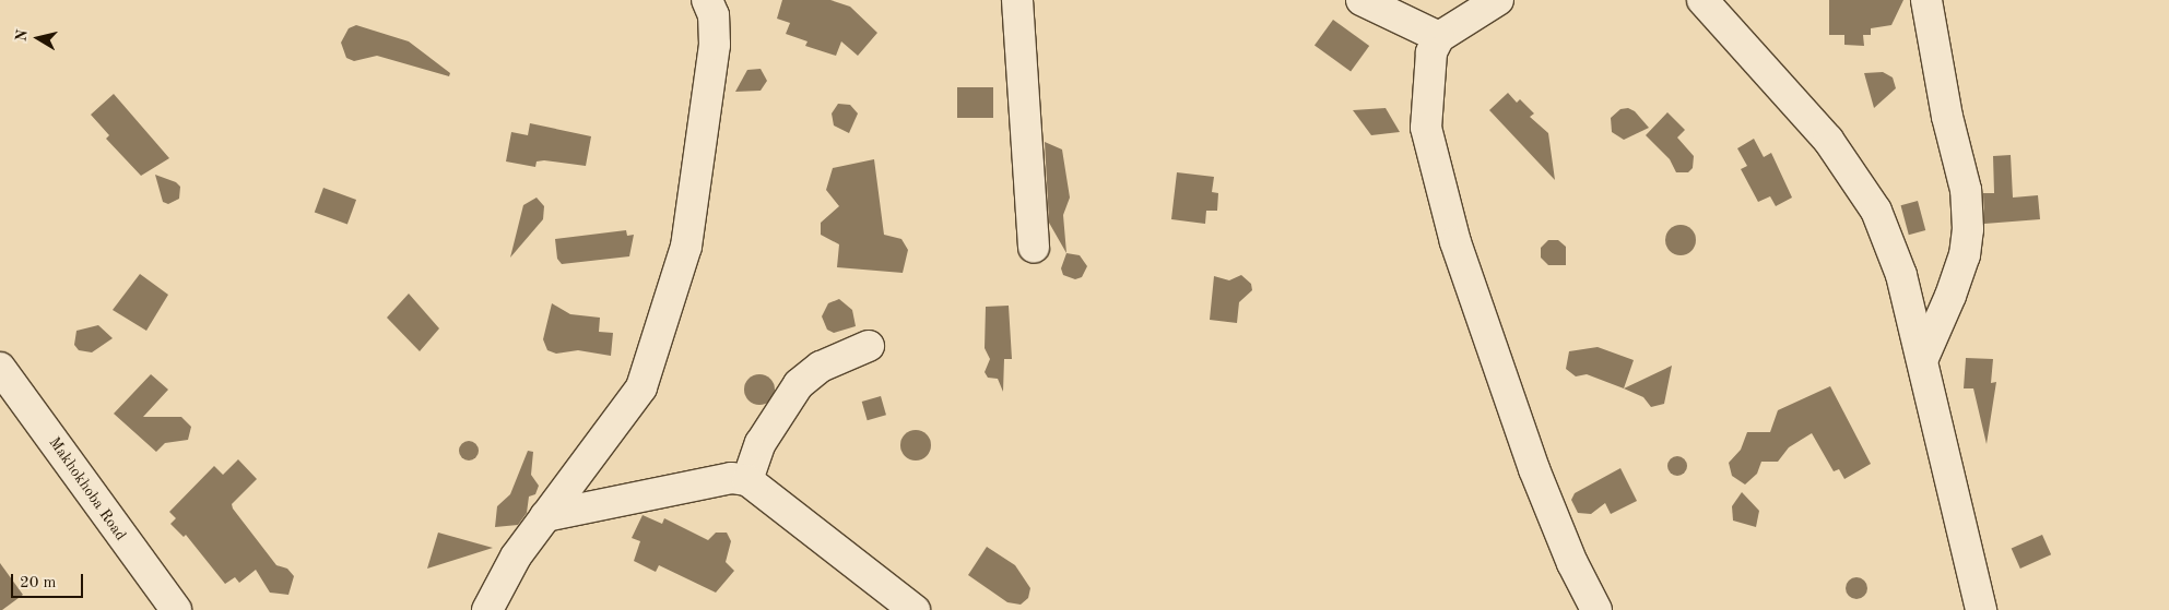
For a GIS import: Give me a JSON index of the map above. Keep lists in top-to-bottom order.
{
  "streets": {
    "street": ["Makhokhoba Road"]
  },
  "scale_bar": "20 m",
  "north": "left"
}
